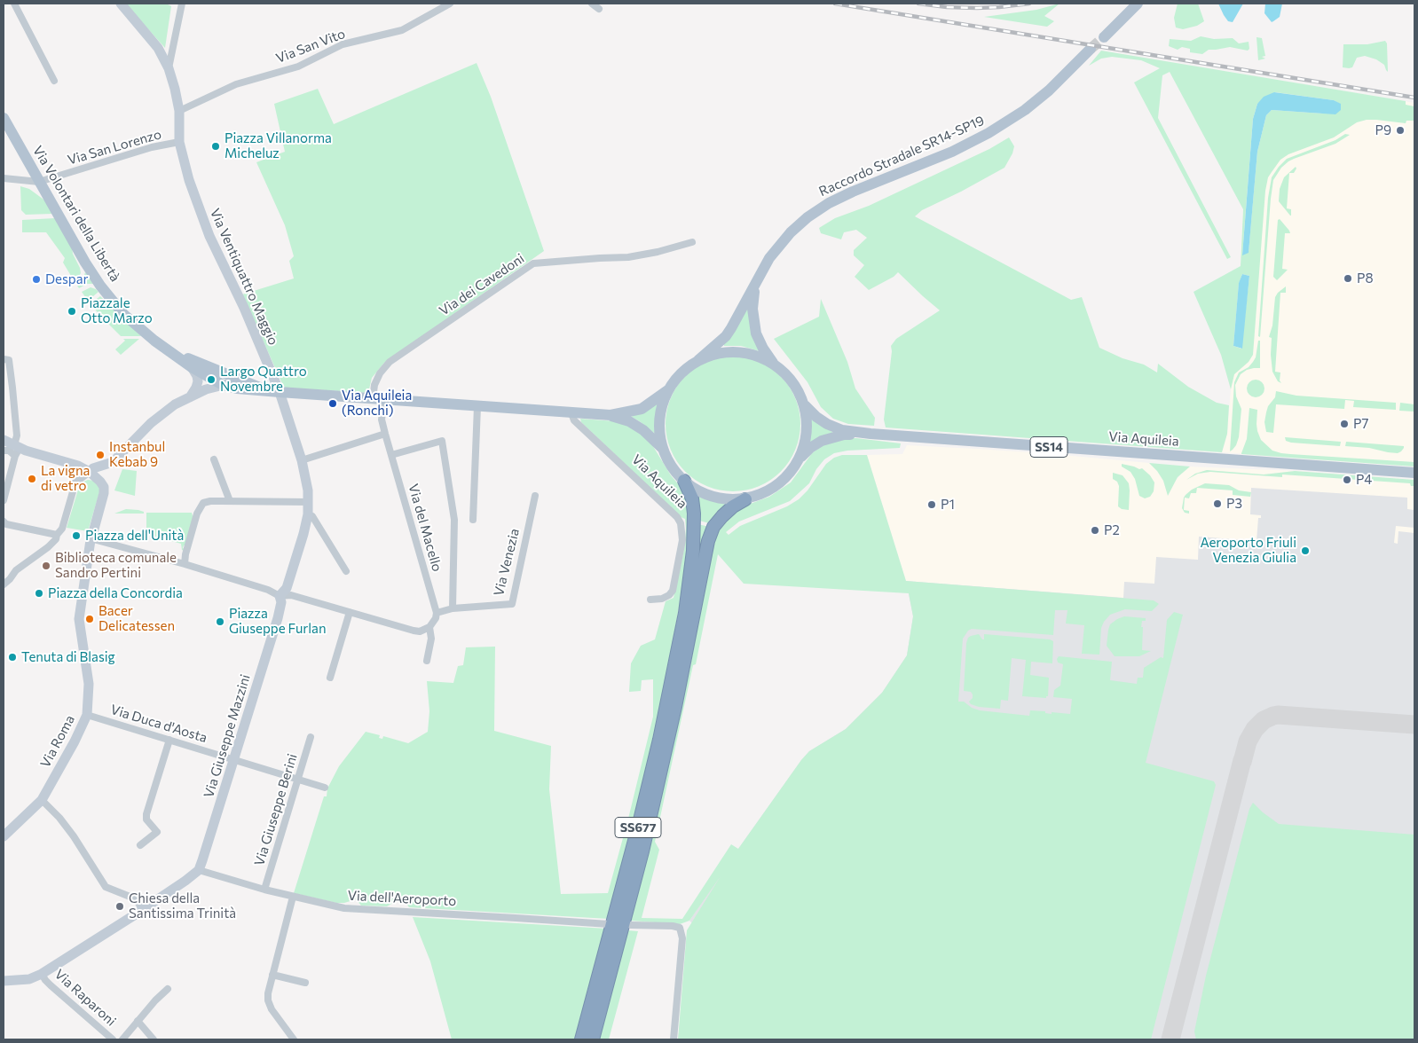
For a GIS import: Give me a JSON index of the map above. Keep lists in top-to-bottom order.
{
  "streets": {
    "highway": ["SS677"],
    "main road": [
      "Raccordo Stradale SR14-SP19",
      "Via Volontari della Libertà",
      "Via Aquileia",
      "SS14"
    ],
    "street": [
      "Via San Vito",
      "Via San Lorenzo",
      "Via Ventiquattro Maggio",
      "Via dei Cavedoni",
      "Via del Macello",
      "Via Venezia",
      "Via Duca d'Aosta",
      "Via Giuseppe Mazzini",
      "Via Roma",
      "Via Giuseppe Berini",
      "Via dell'Aeroporto",
      "Via Raparoni"
    ]
  },
  "crossings": [
    ["Via San Vito", "Via Ventiquattro Maggio"],
    ["Via San Lorenzo", "Via Volontari della Libertà"],
    ["Via San Lorenzo", "Via Ventiquattro Maggio"],
    ["Raccordo Stradale SR14-SP19", "Via Aquileia"],
    ["Raccordo Stradale SR14-SP19", "SS14"],
    ["Raccordo Stradale SR14-SP19", "SS677"],
    ["Via Ventiquattro Maggio", "Via Aquileia"],
    ["Via Ventiquattro Maggio", "Via Giuseppe Mazzini"],
    ["Via dei Cavedoni", "Via Aquileia"],
    ["Via Aquileia", "SS14"],
    ["Via Aquileia", "Via del Macello"],
    ["Via Aquileia", "Via Giuseppe Mazzini"],
    ["Via Aquileia", "SS677"],
    ["SS14", "SS677"],
    ["Via del Macello", "Via Venezia"],
    ["Via Duca d'Aosta", "Via Giuseppe Mazzini"],
    ["Via Duca d'Aosta", "Via Roma"],
    ["Via Duca d'Aosta", "Via Giuseppe Berini"],
    ["Via Giuseppe Mazzini", "Via dell'Aeroporto"],
    ["Via Giuseppe Berini", "Via dell'Aeroporto"]
  ],
  "places": [
    "P9",
    "Piazza Villanorma Micheluz",
    "P8",
    "Despar",
    "Piazzale Otto Marzo",
    "Largo Quattro Novembre",
    "Via Aquileia (Ronchi)",
    "P7",
    "Instanbul Kebab 9",
    "La vigna di vetro",
    "P4",
    "P3",
    "P1",
    "P2",
    "Piazza dell'Unità",
    "Aeroporto Friuli Venezia Giulia",
    "Biblioteca comunale Sandro Pertini",
    "Piazza della Concordia",
    "Bacer Delicatessen",
    "Piazza Giuseppe Furlan",
    "Tenuta di Blasig",
    "Chiesa della Santissima Trinità"
  ]
}
